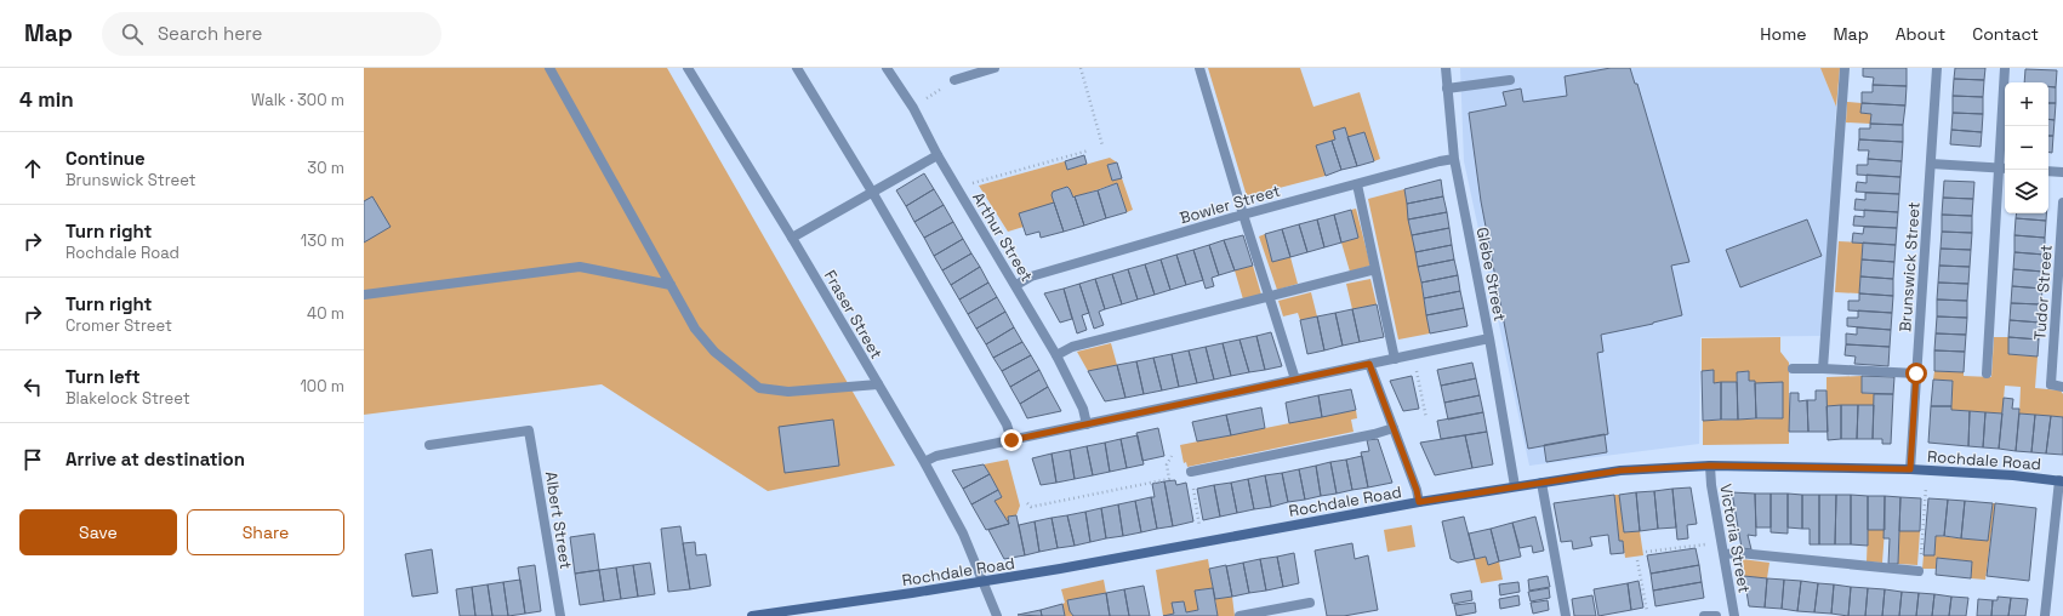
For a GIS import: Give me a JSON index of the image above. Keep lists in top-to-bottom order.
{
  "streets": {
    "main road": ["Rochdale Road"],
    "street": [
      "Bowler Street",
      "Arthur Street",
      "Brunswick Street",
      "Glebe Street",
      "Tudor Street",
      "Fraser Street",
      "Albert Street",
      "Victoria Street"
    ]
  },
  "crossings": [
    ["Bowler Street", "Arthur Street"],
    ["Bowler Street", "Glebe Street"],
    ["Brunswick Street", "Rochdale Road"],
    ["Glebe Street", "Rochdale Road"],
    ["Fraser Street", "Rochdale Road"],
    ["Rochdale Road", "Victoria Street"]
  ],
  "page": {
    "header": "Map",
    "search": "Search here",
    "nav": [
      "Home",
      "Map",
      "About",
      "Contact"
    ],
    "heading": ["4 min", "Walk · 300 m"],
    "map_buttons": ["+", "−"],
    "list": [
      ["Continue", "Brunswick Street", "30 m"],
      ["Turn right", "Rochdale Road", "130 m"],
      ["Turn right", "Cromer Street", "40 m"],
      ["Turn left", "Blakelock Street", "100 m"],
      "Arrive at destination"
    ],
    "buttons": ["Save", "Share"]
  }
}
